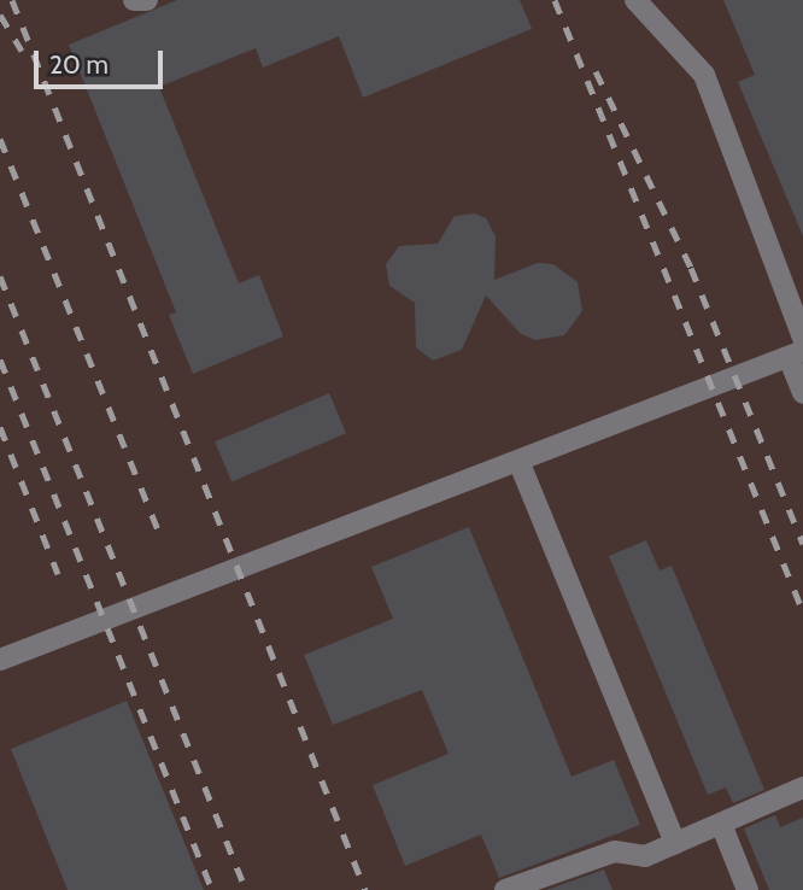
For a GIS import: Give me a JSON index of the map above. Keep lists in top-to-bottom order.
{
  "scale_bar": "20 m"
}
